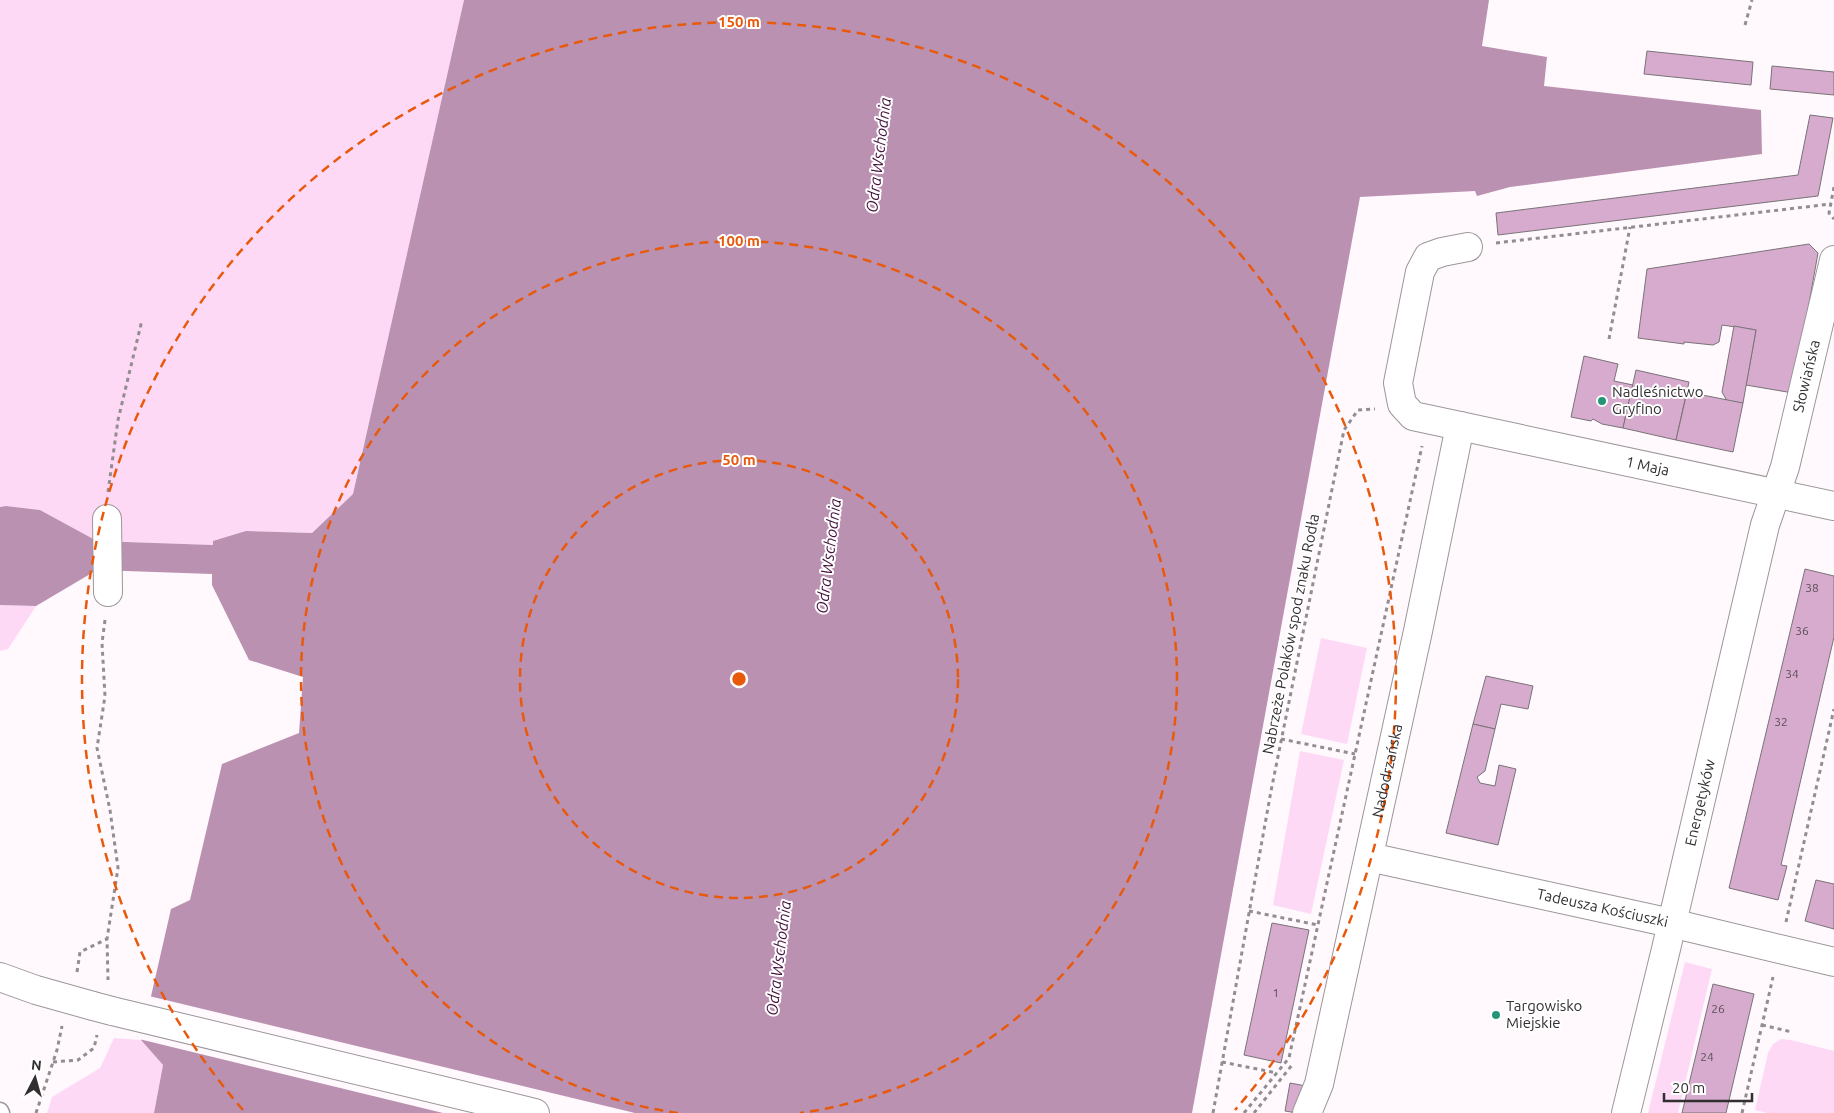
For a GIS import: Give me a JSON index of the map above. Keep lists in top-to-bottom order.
{
  "streets": {
    "street": [
      "Słowiańska",
      "1 Maja",
      "Nadodrzańska",
      "Energetyków",
      "Tadeusza Kościuszki"
    ],
    "path": ["Nabrzeże Polaków spod znaku Rodła"]
  },
  "crossings": [
    ["Słowiańska", "1 Maja"],
    ["Słowiańska", "Energetyków"],
    ["1 Maja", "Nadodrzańska"],
    ["1 Maja", "Energetyków"],
    ["Nadodrzańska", "Tadeusza Kościuszki"],
    ["Energetyków", "Tadeusza Kościuszki"]
  ],
  "water": ["Odra Wschodnia"],
  "places": ["Nadleśnictwo Gryfino", "Targowisko Miejskie"],
  "house_numbers": [
    "38",
    "36",
    "34",
    "32",
    "1",
    "26",
    "24"
  ],
  "scale_bar": "20 m",
  "north": "top",
  "rings": ["150 m", "100 m", "50 m"]
}
